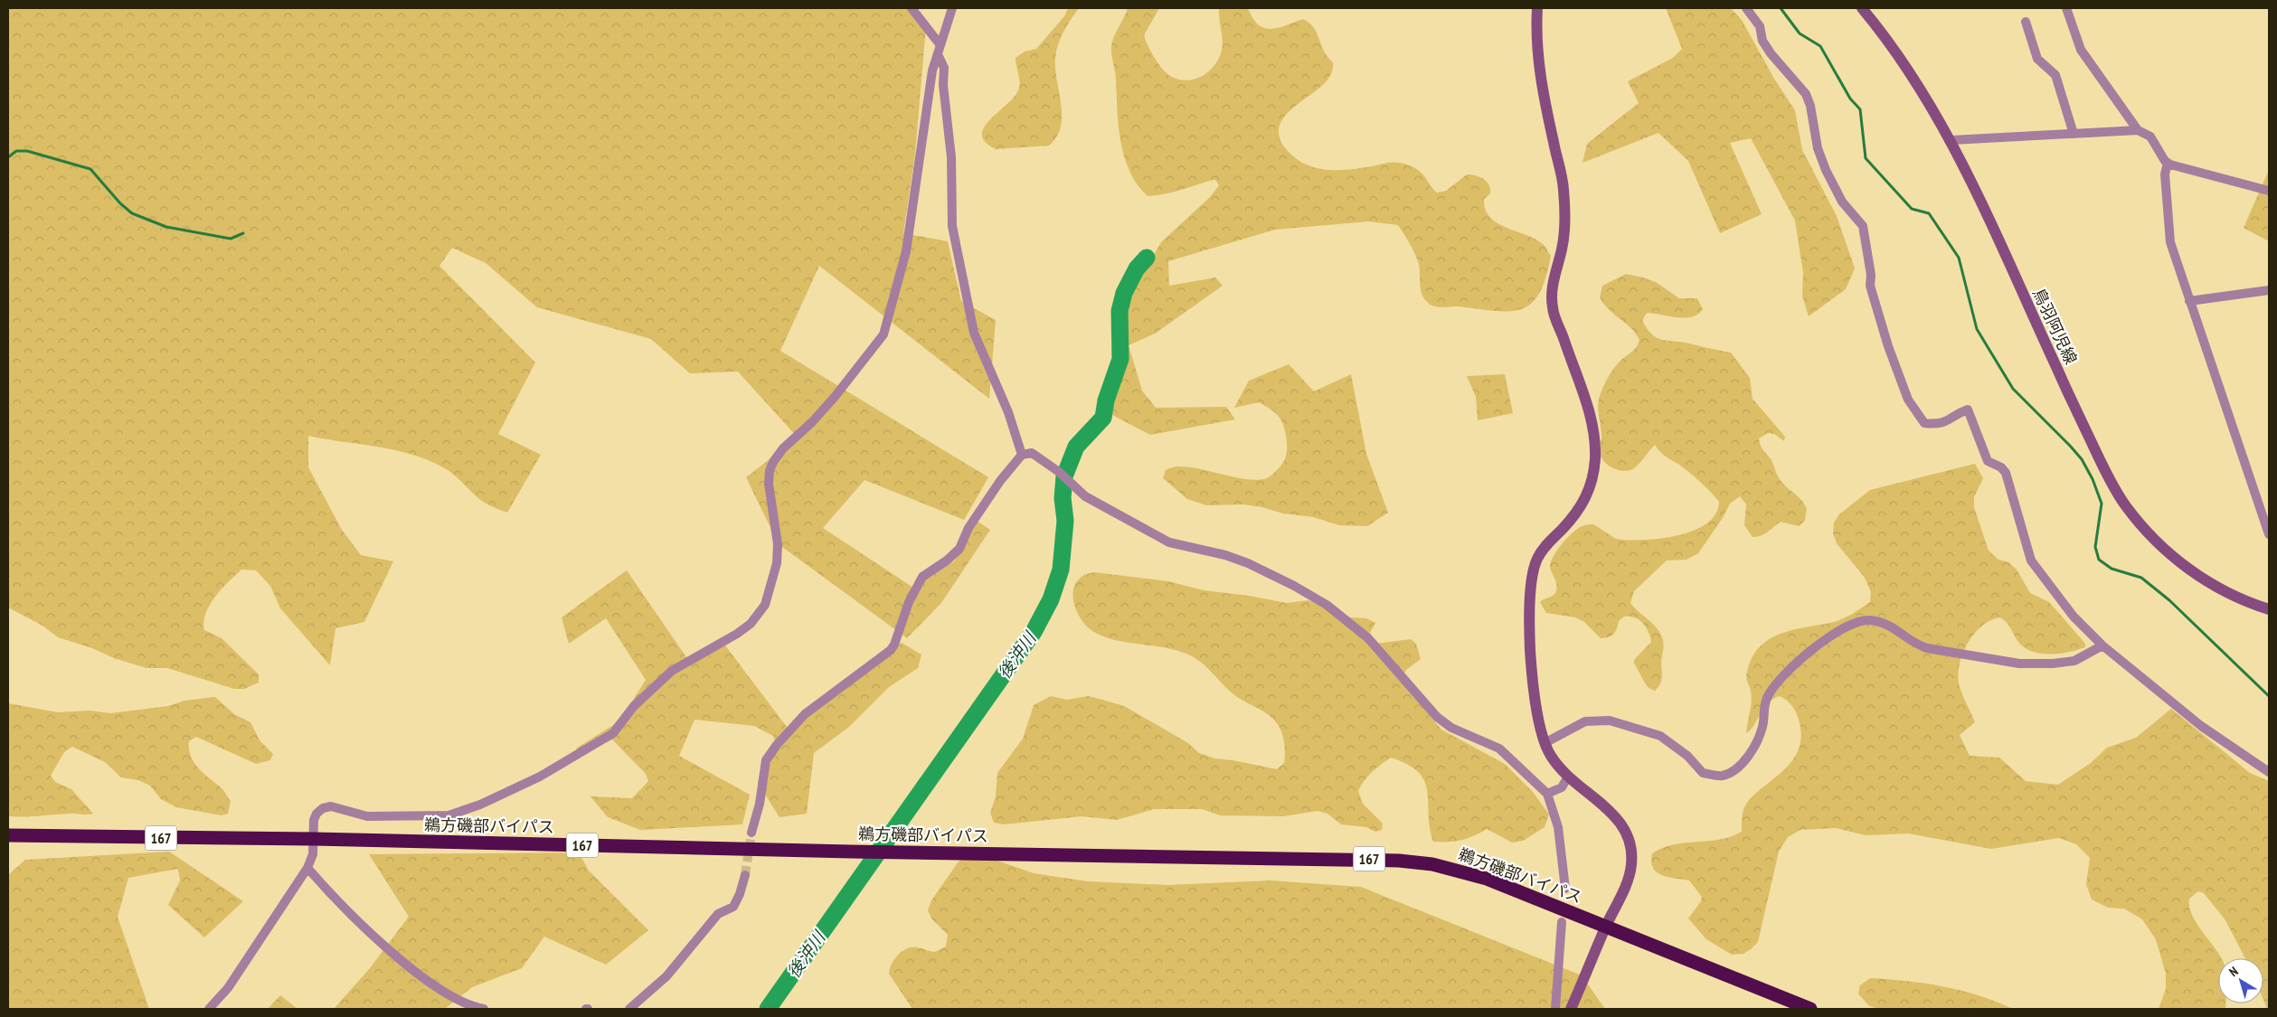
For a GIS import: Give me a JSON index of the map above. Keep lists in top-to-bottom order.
{
  "streets": {
    "highway": ["鵜方磯部バイパス", "167"],
    "street": ["鳥羽阿児線"]
  },
  "water": ["後沖川"],
  "north": "top left"
}
